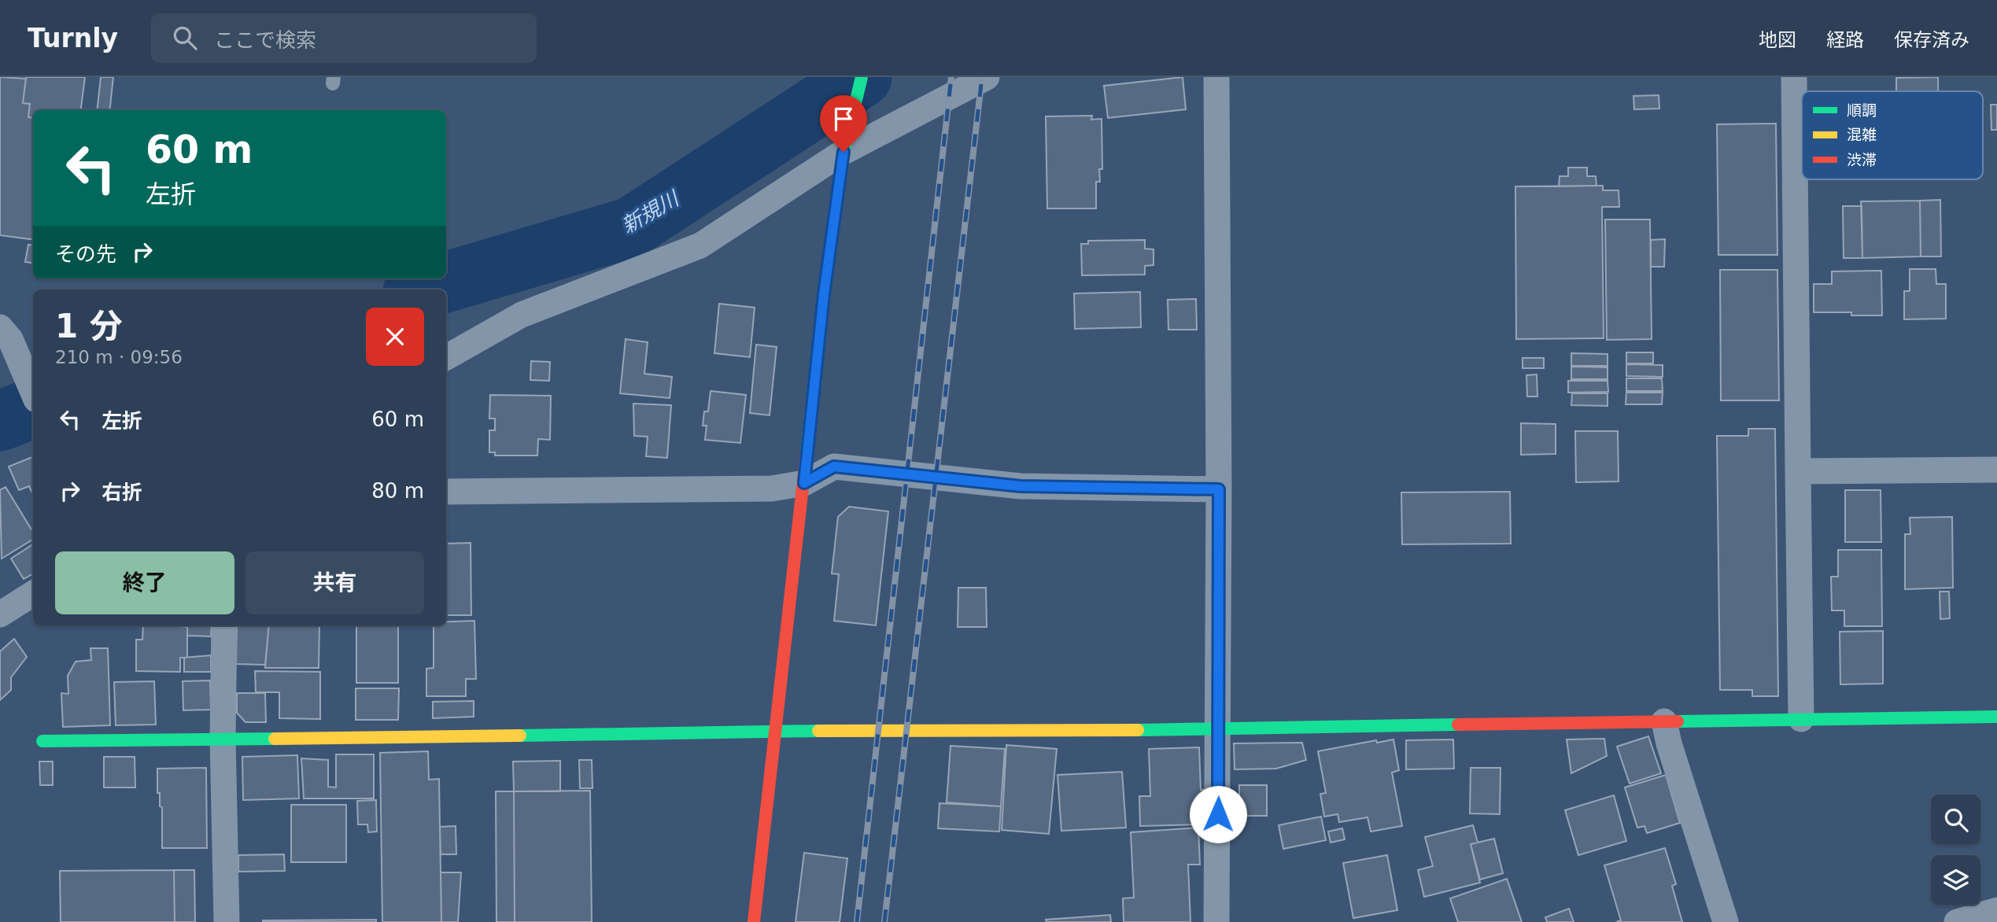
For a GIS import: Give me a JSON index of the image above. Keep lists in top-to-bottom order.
{
  "water": ["新規川"],
  "legend": ["順調", "混雑", "渋滞"],
  "page": {
    "header": "Turnly",
    "search": "ここで検索",
    "nav": ["地図", "経路", "保存済み"],
    "turn": ["60 m", "左折"],
    "then": "その先",
    "heading": ["1 分", "210 m · 09:56"],
    "list": [
      {
        "name": "左折",
        "value": "60 m"
      },
      {
        "name": "右折",
        "value": "80 m"
      }
    ],
    "buttons": ["終了", "共有"]
  }
}
